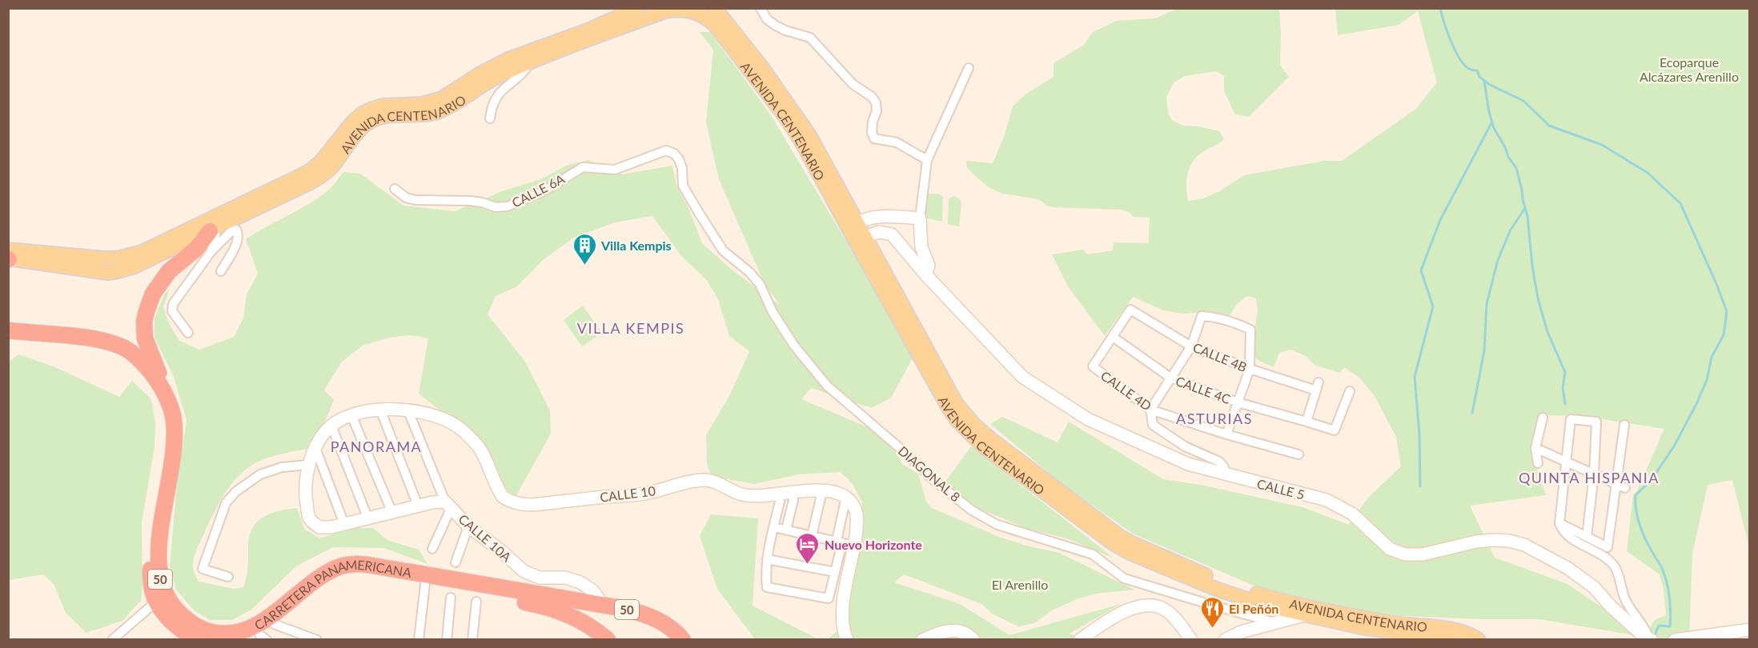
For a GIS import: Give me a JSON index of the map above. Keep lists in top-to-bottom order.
{
  "streets": {
    "highway": ["50", "CARRETERA PANAMERICANA"],
    "main road": ["AVENIDA CENTENARIO"],
    "street": [
      "CALLE 6A",
      "CALLE 4B",
      "CALLE 4C",
      "CALLE 4D",
      "DIAGONAL 8",
      "CALLE 5",
      "CALLE 10",
      "CALLE 10A"
    ]
  },
  "crossings": [
    ["AVENIDA CENTENARIO", "CALLE 5"],
    ["CALLE 6A", "DIAGONAL 8"],
    ["CALLE 4B", "CALLE 4C"],
    ["CALLE 4B", "CALLE 4D"],
    ["CALLE 4C", "CALLE 4D"],
    ["CALLE 10A", "CARRETERA PANAMERICANA"]
  ],
  "districts": [
    "VILLA KEMPIS",
    "ASTURIAS",
    "PANORAMA",
    "QUINTA HISPANIA"
  ],
  "parks": ["Ecoparque Alcázares Arenillo", "El Arenillo"],
  "places": {
    "building": ["Villa Kempis"],
    "hotel": ["Nuevo Horizonte"],
    "restaurant": ["El Peñón"]
  }
}
